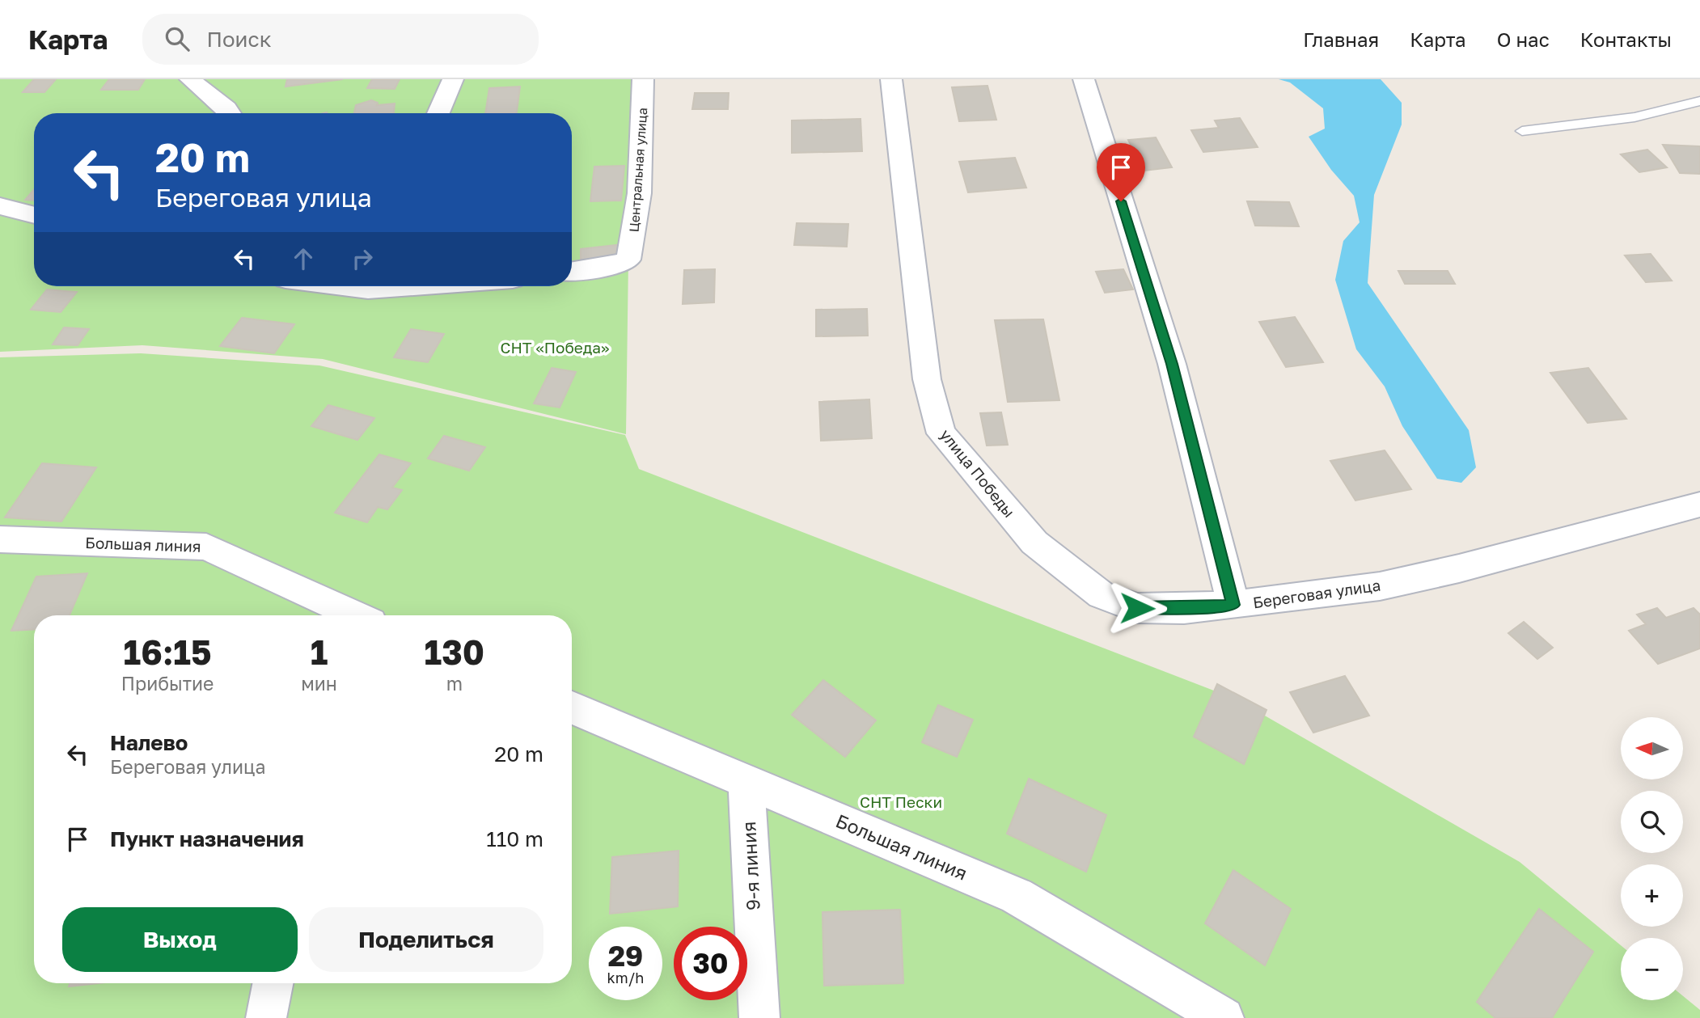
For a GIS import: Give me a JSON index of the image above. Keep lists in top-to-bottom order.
{
  "streets": {
    "street": [
      "Центральная улица",
      "улица Победы",
      "Большая линия",
      "Береговая улица",
      "9-я линия"
    ]
  },
  "crossings": [
    ["улица Победы", "Береговая улица"],
    ["Большая линия", "9-я линия"]
  ],
  "parks": ["СНТ «Победа»", "СНТ Пески"],
  "north": "left",
  "page": {
    "header": "Карта",
    "search": "Поиск",
    "nav": [
      "Главная",
      "Карта",
      "О нас",
      "Контакты"
    ],
    "turn": ["20 m", "Береговая улица"],
    "eta": [
      "16:15",
      "Прибытие",
      "1",
      "мин",
      "130",
      "m"
    ],
    "list": [
      {
        "name": "Налево",
        "note": "Береговая улица",
        "value": "20 m"
      },
      {
        "name": "Пункт назначения",
        "value": "110 m"
      }
    ],
    "map_buttons": ["+", "−"],
    "buttons": ["Выход", "Поделиться"],
    "speed": "29 km/h",
    "limit": "30"
  }
}
